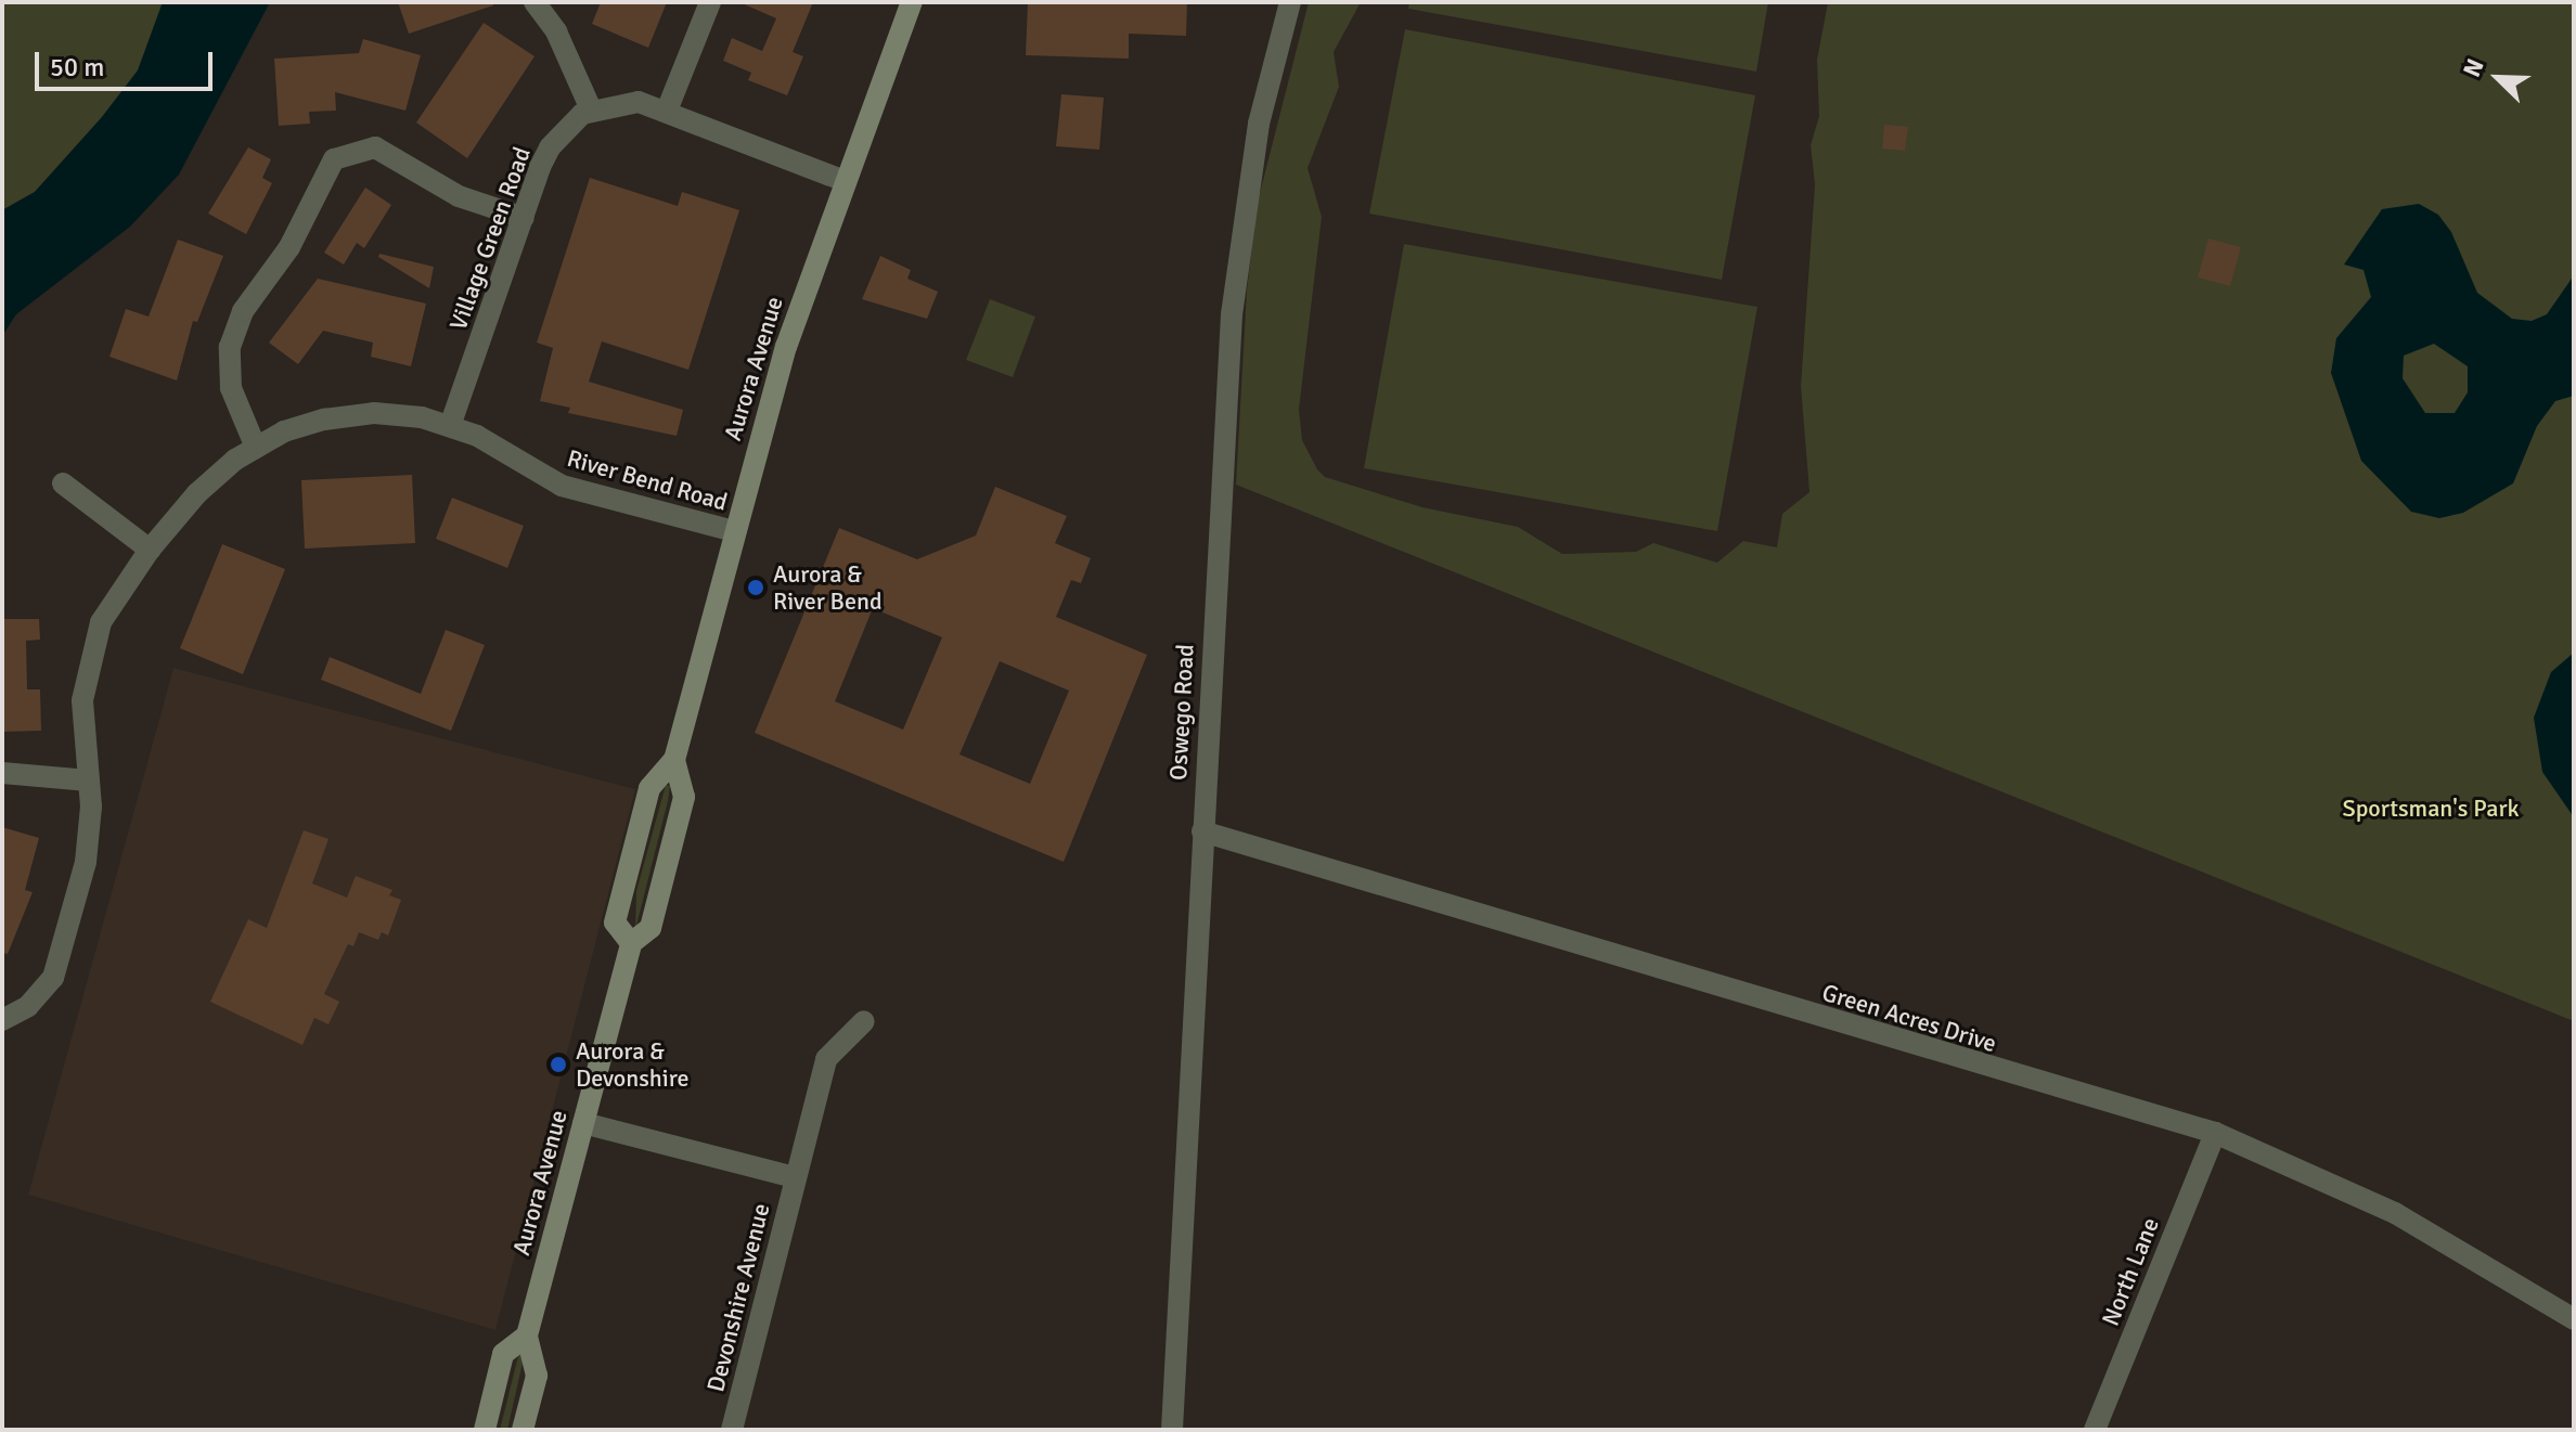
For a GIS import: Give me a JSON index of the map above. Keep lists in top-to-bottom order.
{
  "streets": {
    "main road": ["Aurora Avenue"],
    "street": [
      "Village Green Road",
      "River Bend Road",
      "Oswego Road",
      "Green Acres Drive",
      "North Lane",
      "Devonshire Avenue"
    ]
  },
  "crossings": [
    ["Village Green Road", "River Bend Road"],
    ["Aurora Avenue", "River Bend Road"],
    ["Aurora Avenue", "Devonshire Avenue"],
    ["Oswego Road", "Green Acres Drive"],
    ["Green Acres Drive", "North Lane"]
  ],
  "parks": ["Sportsman's Park"],
  "places": ["Aurora & River Bend", "Aurora & Devonshire"],
  "scale_bar": "50 m",
  "north": "top left"
}
